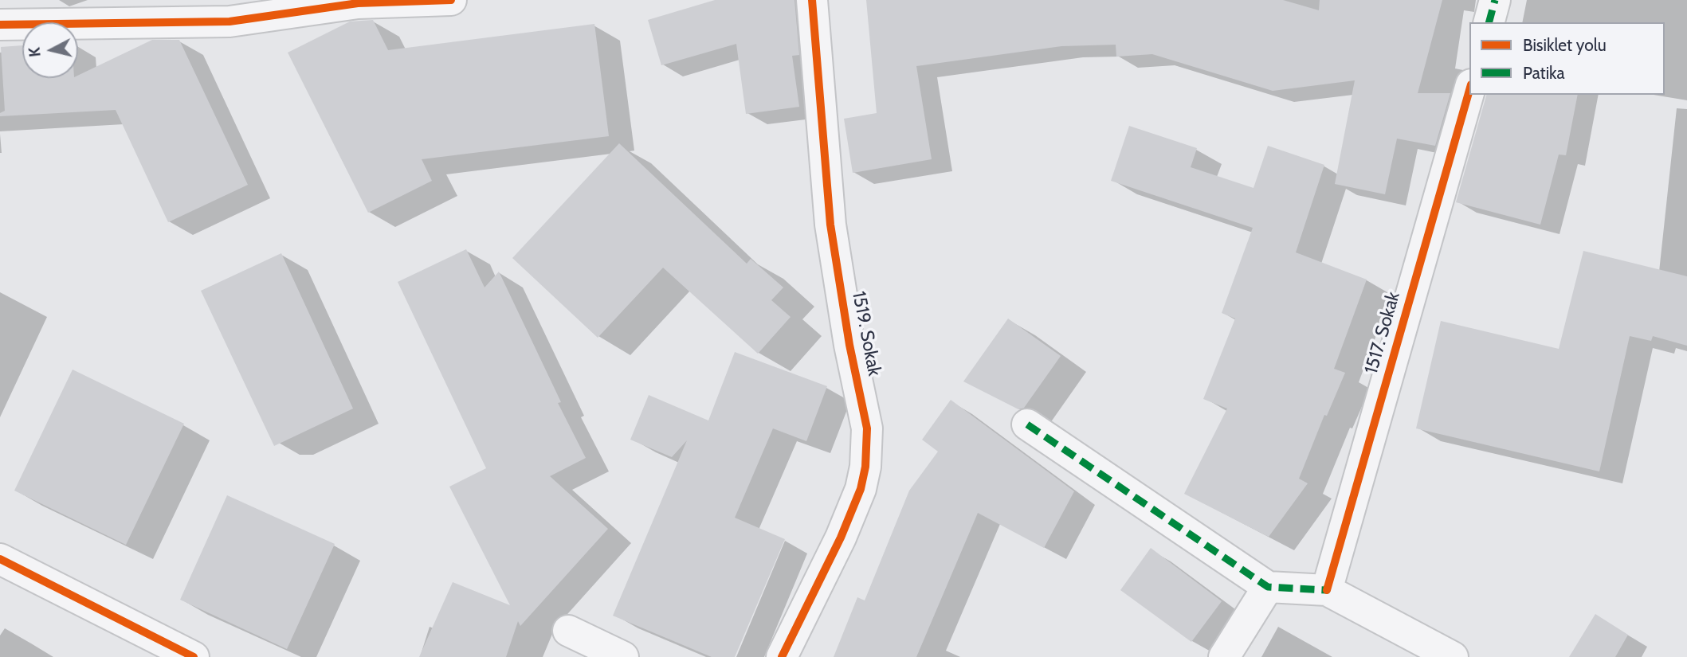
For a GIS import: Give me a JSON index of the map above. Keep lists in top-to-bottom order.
{
  "streets": {
    "street": ["1517. Sokak", "1519. Sokak"]
  },
  "legend": ["Bisiklet yolu", "Patika"],
  "north": "left"
}
